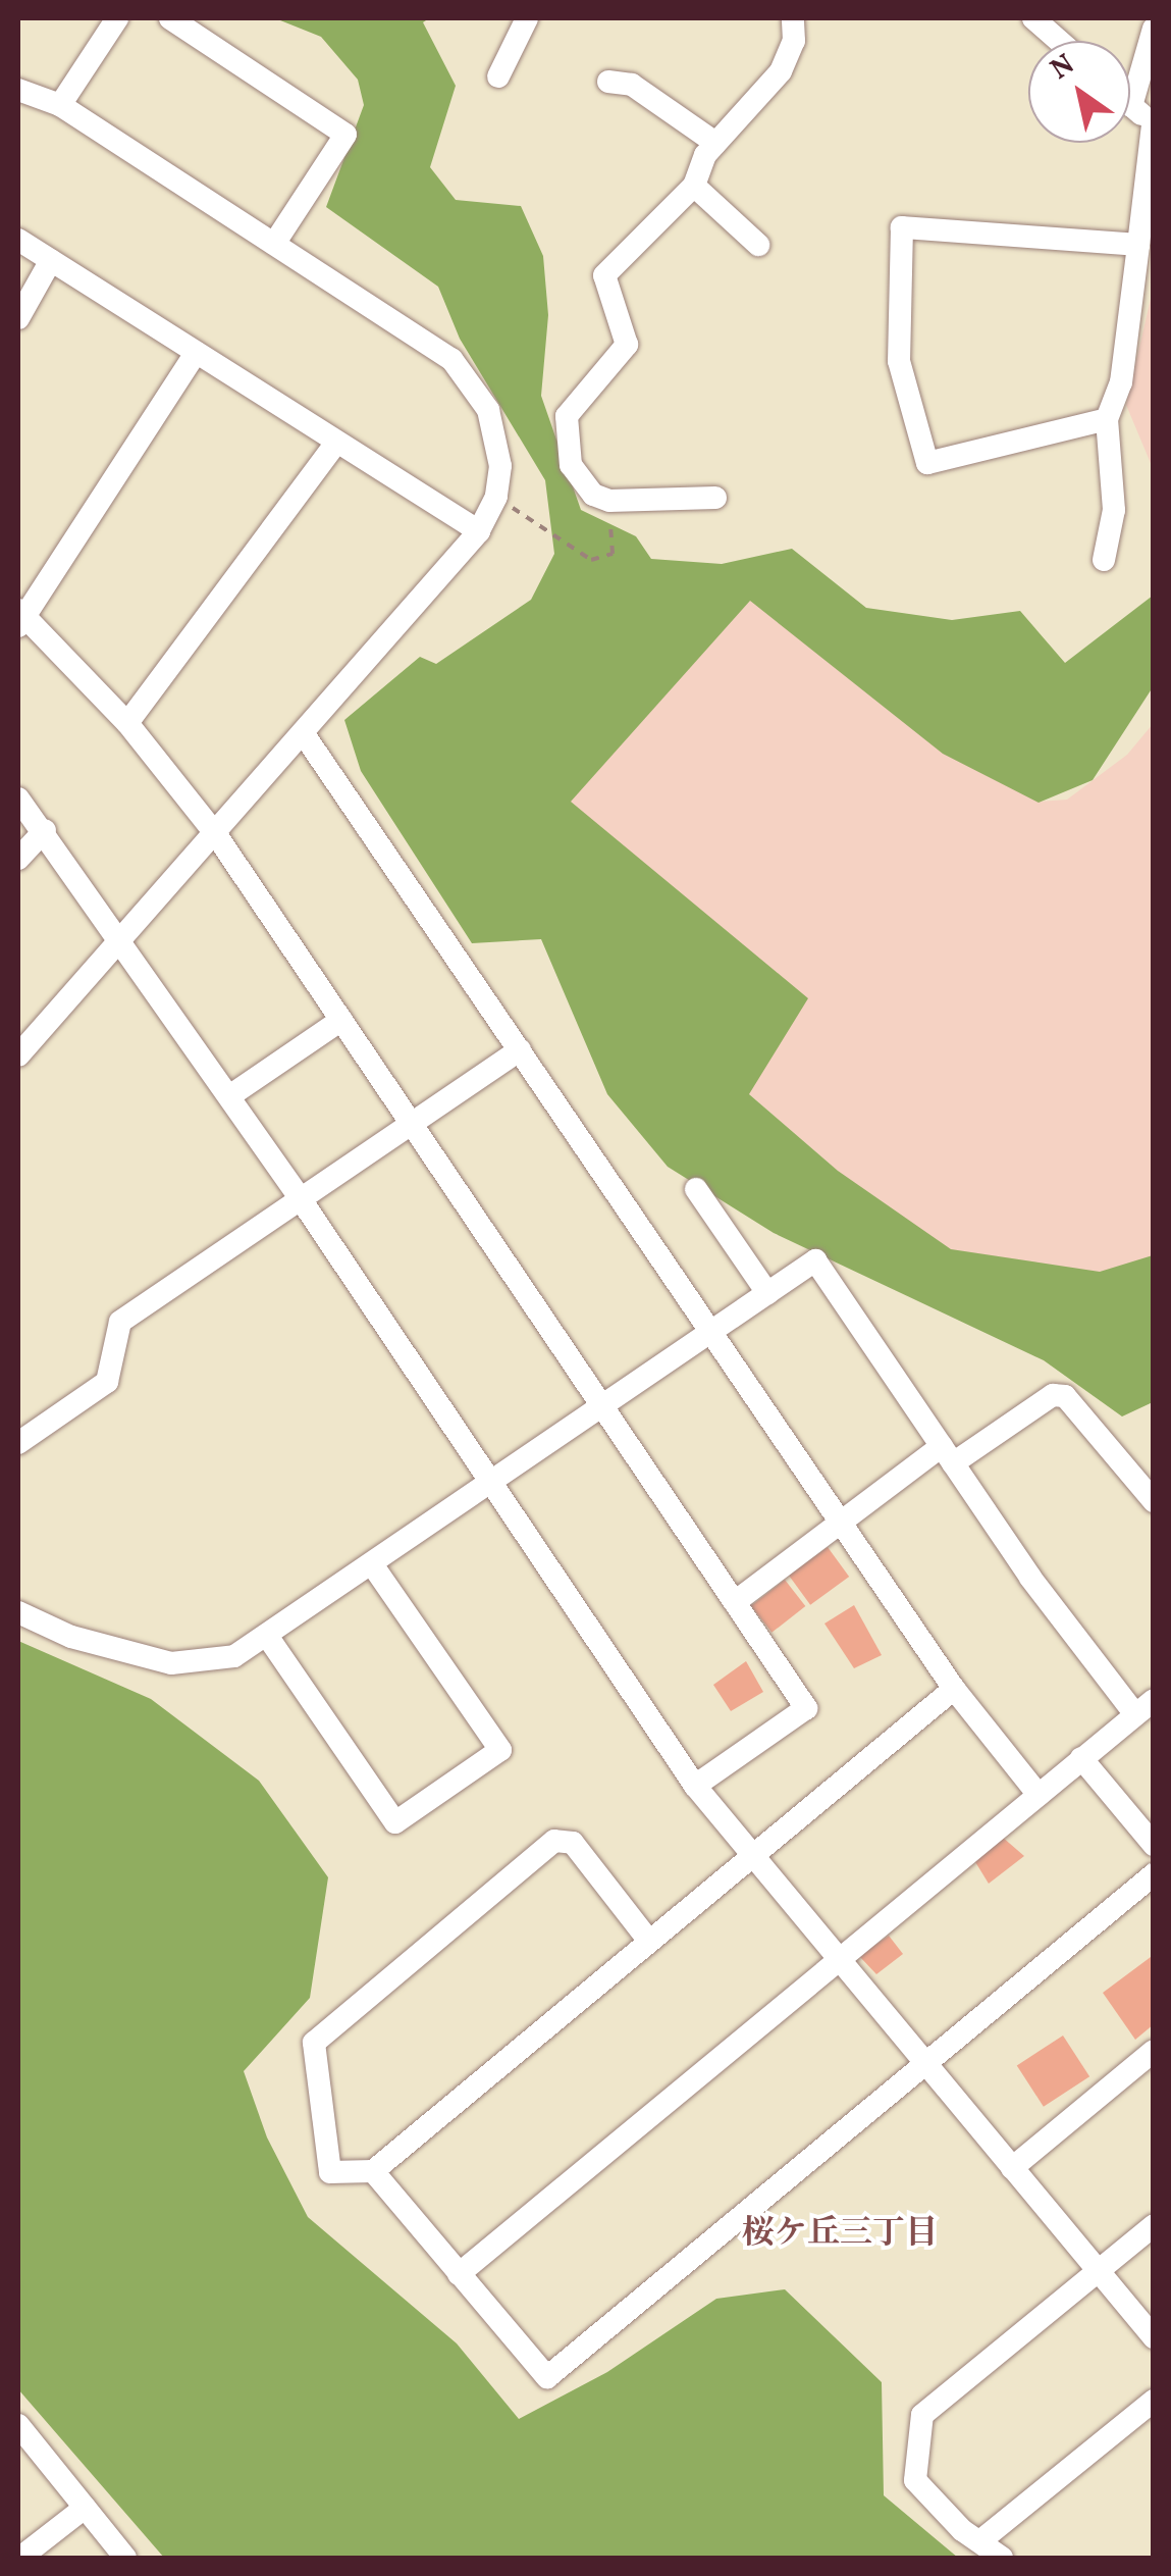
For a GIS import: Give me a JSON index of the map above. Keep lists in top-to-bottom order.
{
  "districts": ["桜ケ丘三丁目"],
  "north": "top left"
}
